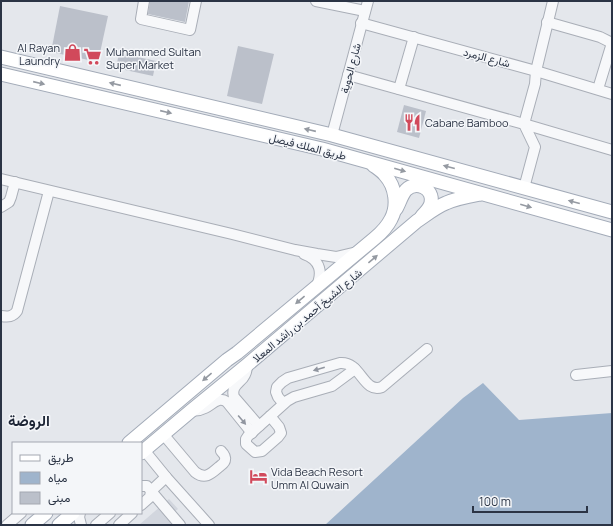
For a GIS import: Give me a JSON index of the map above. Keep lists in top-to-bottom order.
{
  "streets": {
    "main road": ["طريق الملك فيصل", "شارع الشيخ أحمد بن راشد المعلا"],
    "street": ["شارع الزمرد", "شارع الحوية"]
  },
  "crossings": [
    ["شارع الزمرد", "شارع الحوية"],
    ["شارع الحوية", "طريق الملك فيصل"],
    ["طريق الملك فيصل", "شارع الشيخ أحمد بن راشد المعلا"]
  ],
  "districts": ["الروضة"],
  "places": {
    "shop": ["Al Rayan Laundry"],
    "supermarket": ["Muhammed Sultan Super Market"],
    "restaurant": ["Cabane Bamboo"],
    "hotel": ["Vida Beach Resort Umm Al Quwain"]
  },
  "legend": ["طريق", "مياه", "مبنى"],
  "scale_bar": "100 m"
}
